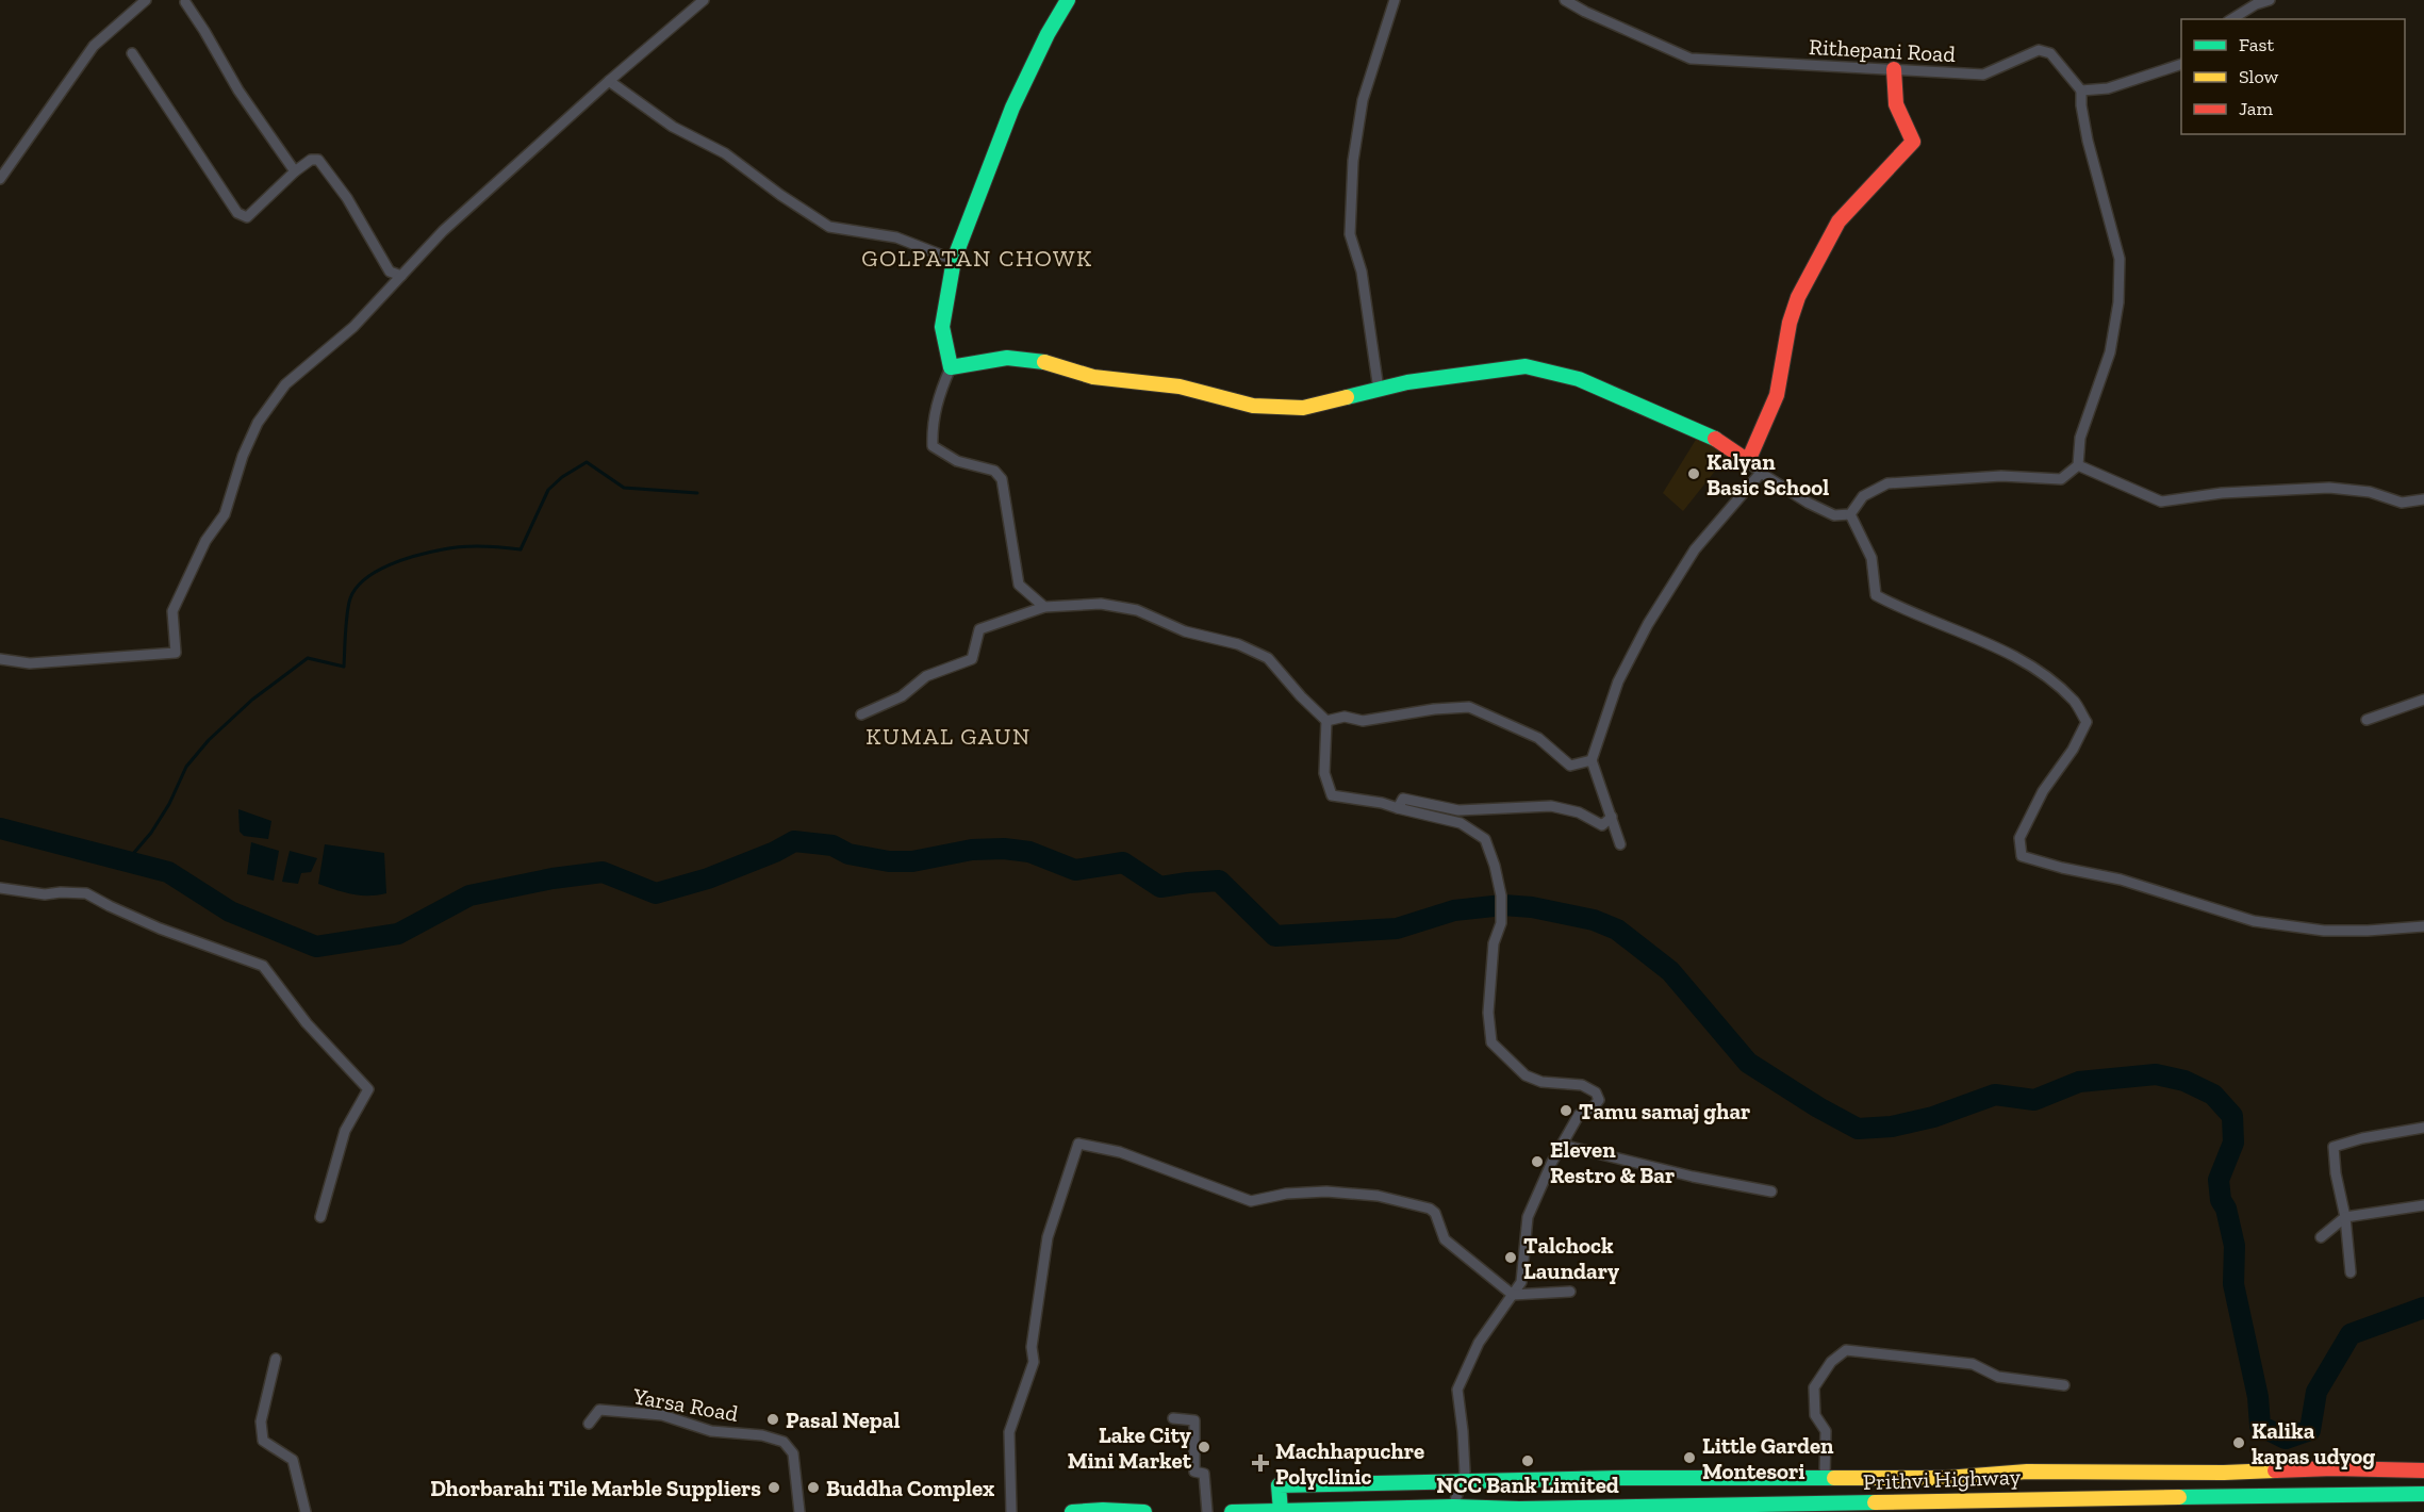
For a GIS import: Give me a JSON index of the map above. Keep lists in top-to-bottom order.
{
  "streets": {
    "main road": ["Prithvi Highway"],
    "street": ["Rithepani Road", "Yarsa Road"]
  },
  "districts": ["GOLPATAN CHOWK", "KUMAL GAUN"],
  "places": {
    "other": [
      "Kalyan Basic School",
      "Tamu samaj ghar",
      "Eleven Restro & Bar",
      "Talchock Laundary",
      "Pasal Nepal",
      "Kalika kapas udyog",
      "Lake City Mini Market",
      "Little Garden Montesori",
      "NCC Bank Limited",
      "Dhorbarahi Tile Marble Suppliers",
      "Buddha Complex"
    ],
    "health": ["Machhapuchre Polyclinic"]
  },
  "legend": ["Fast", "Slow", "Jam"]
}
